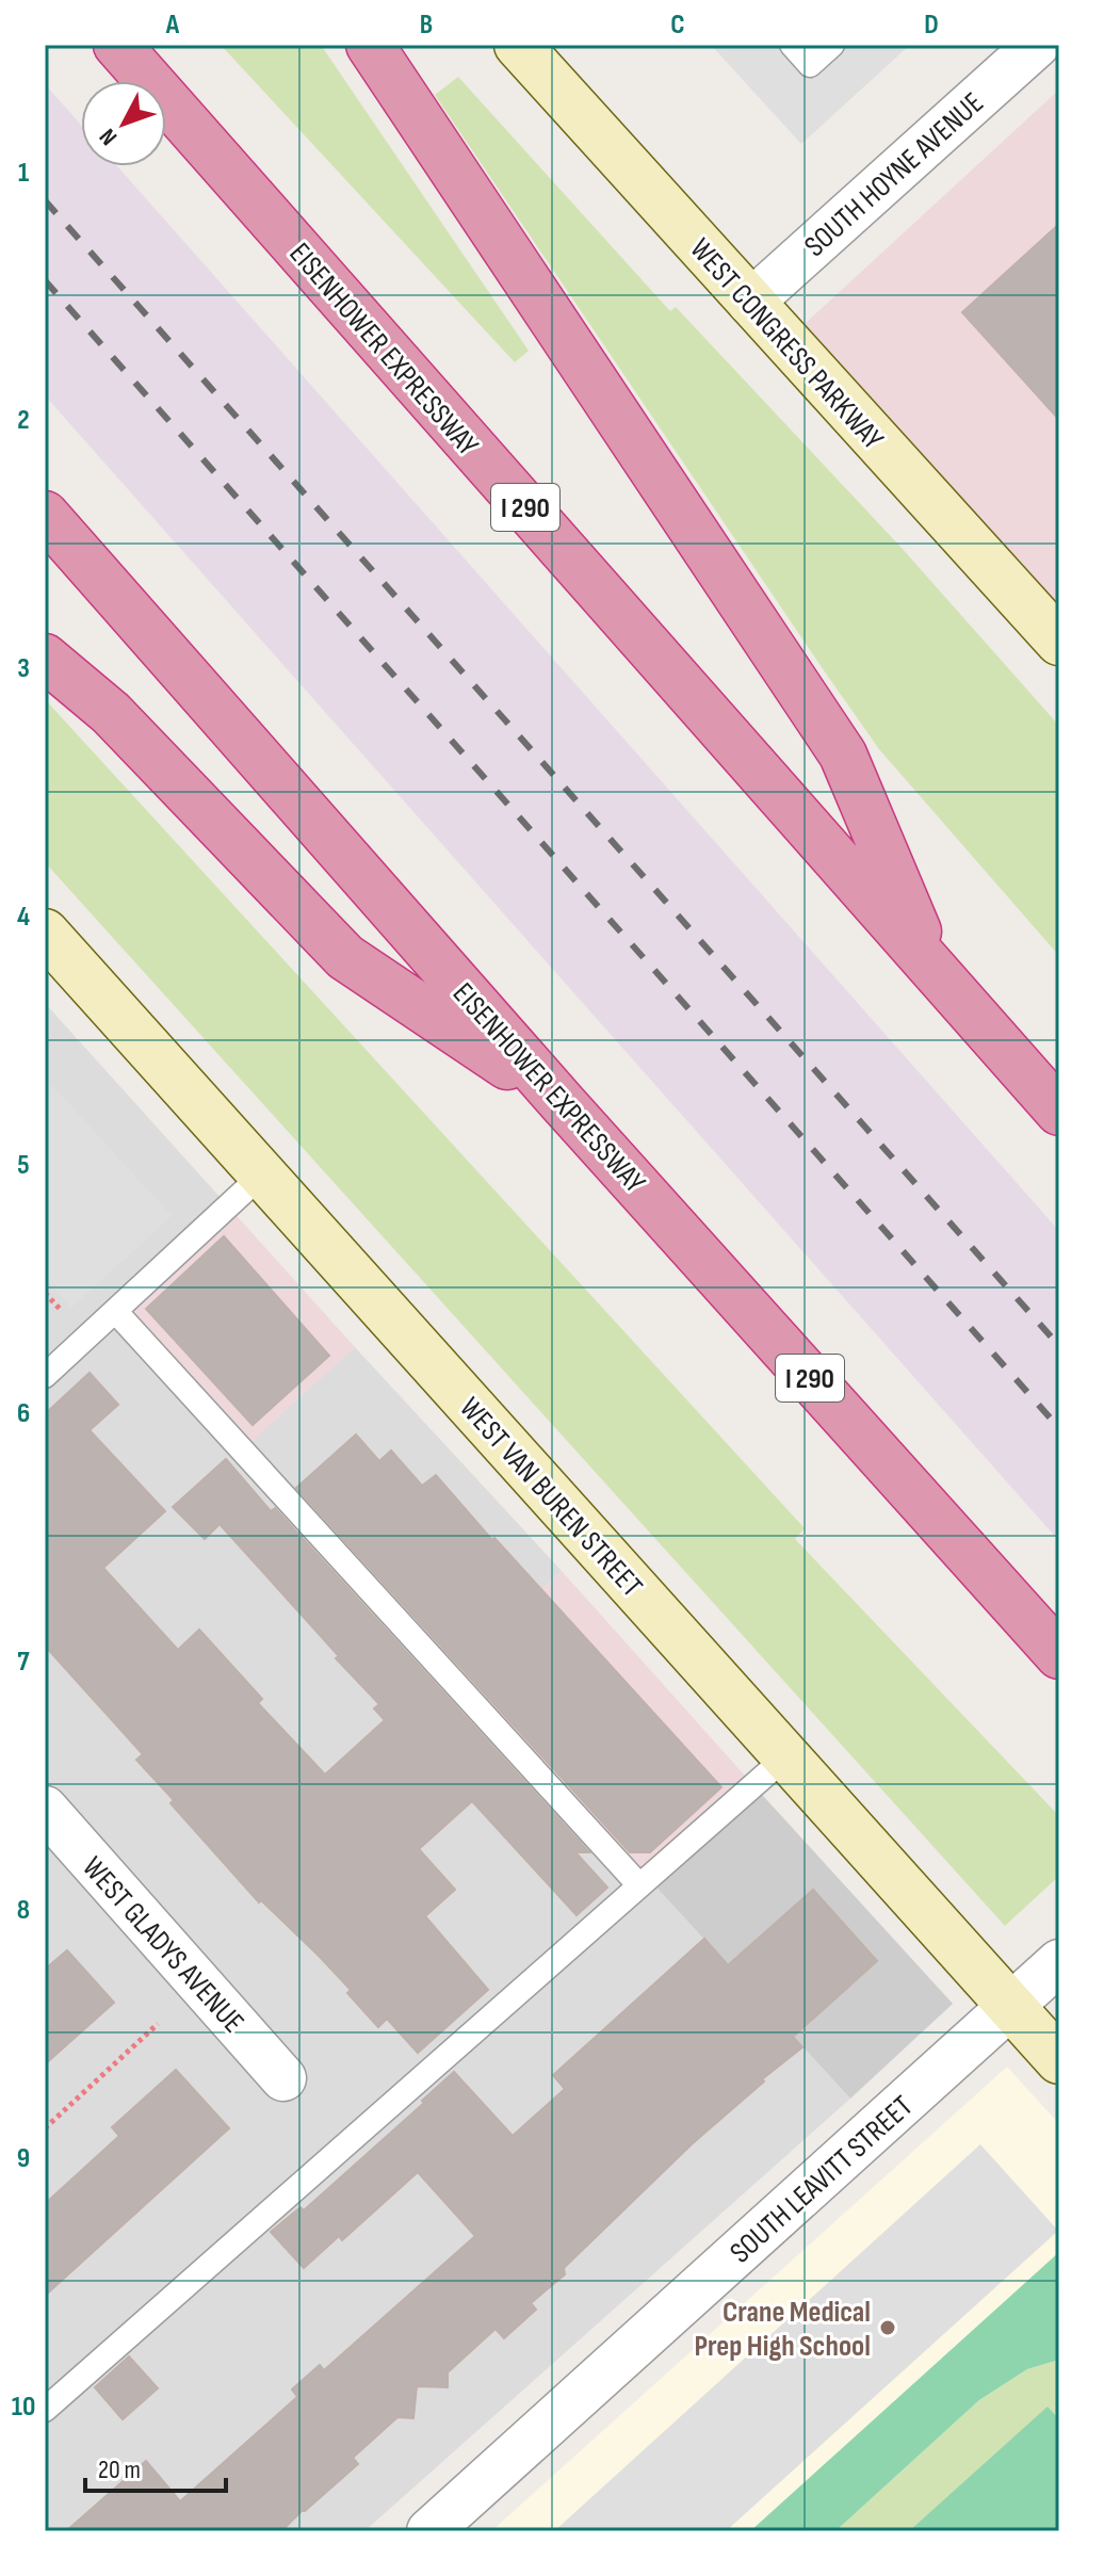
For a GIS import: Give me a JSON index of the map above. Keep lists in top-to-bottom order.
{
  "streets": {
    "highway": ["EISENHOWER EXPRESSWAY", "I 290"],
    "street": [
      "SOUTH HOYNE AVENUE",
      "WEST CONGRESS PARKWAY",
      "WEST VAN BUREN STREET",
      "WEST GLADYS AVENUE",
      "SOUTH LEAVITT STREET"
    ]
  },
  "crossings": [
    ["SOUTH HOYNE AVENUE", "WEST CONGRESS PARKWAY"],
    ["WEST VAN BUREN STREET", "SOUTH LEAVITT STREET"]
  ],
  "places": ["Crane Medical Prep High School"],
  "scale_bar": "20 m",
  "north": "bottom left",
  "grid": {
    "columns": [
      "A",
      "B",
      "C",
      "D"
    ],
    "rows": [
      "1",
      "2",
      "3",
      "4",
      "5",
      "6",
      "7",
      "8",
      "9",
      "10"
    ]
  }
}
